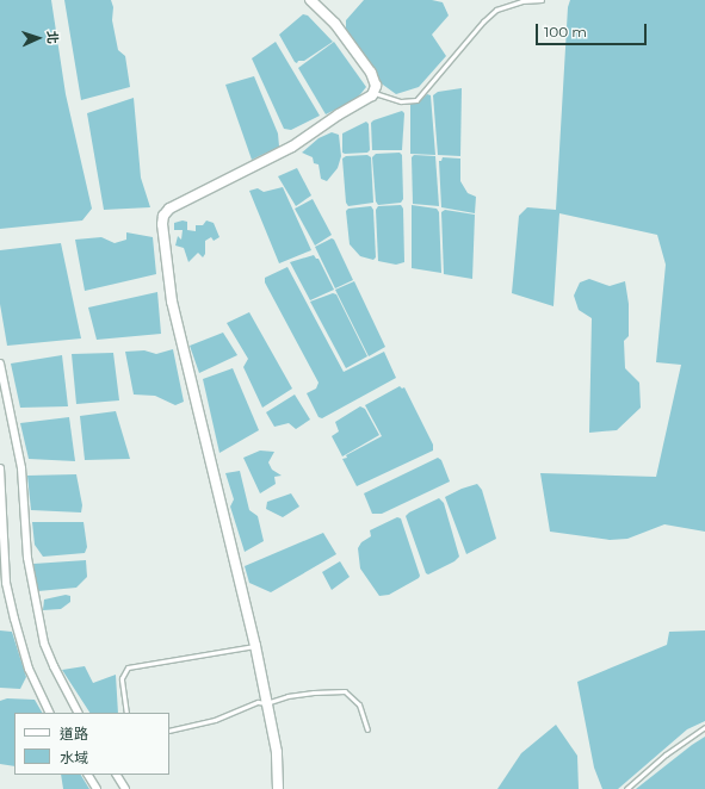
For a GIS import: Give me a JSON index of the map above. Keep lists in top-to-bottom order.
{
  "legend": ["道路", "水域"],
  "scale_bar": "100 m",
  "north": "right"
}
